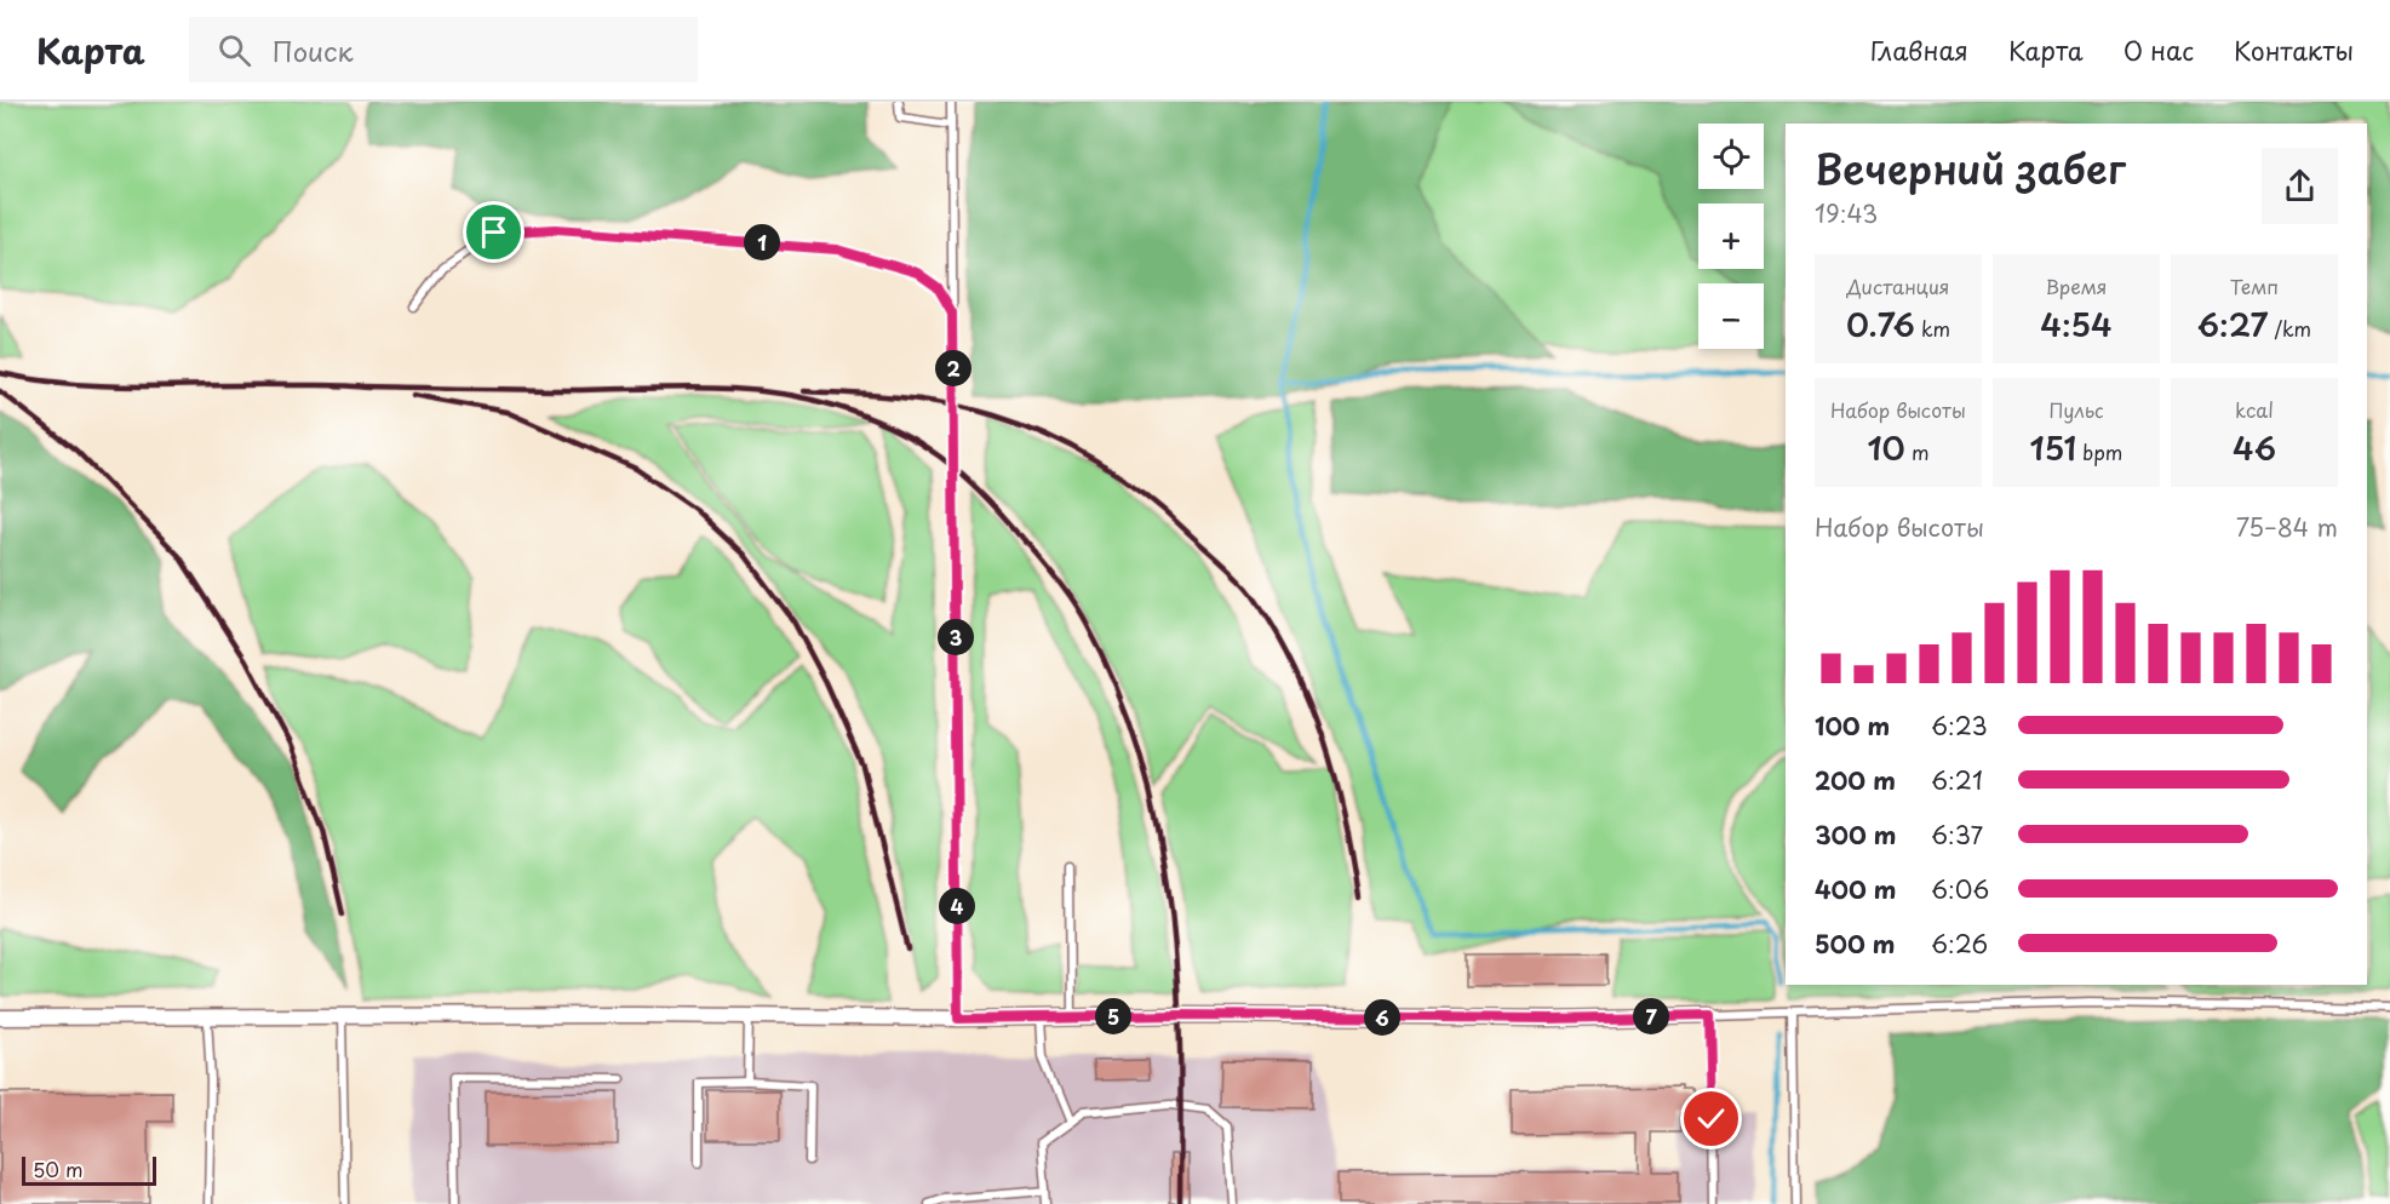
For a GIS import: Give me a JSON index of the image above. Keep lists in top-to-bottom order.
{
  "scale_bar": "50 m",
  "page": {
    "header": "Карта",
    "search": "Поиск",
    "nav": [
      "Главная",
      "Карта",
      "О нас",
      "Контакты"
    ],
    "map_buttons": ["+", "−"],
    "heading": ["Вечерний забег", "19:43"],
    "pins": [
      "1",
      "2",
      "3",
      "4",
      "5",
      "7",
      "6"
    ],
    "stats": [
      ["Дистанция", "0.76 km"],
      ["Время", "4:54"],
      ["Темп", "6:27 /km"],
      ["Набор высоты", "10 m"],
      ["Пульс", "151 bpm"],
      ["kcal", "46"]
    ],
    "chart": ["Набор высоты", "75–84 m"],
    "list": [
      {
        "name": "100 m",
        "note": "6:23"
      },
      {
        "name": "200 m",
        "note": "6:21"
      },
      {
        "name": "300 m",
        "note": "6:37"
      },
      {
        "name": "400 m",
        "note": "6:06"
      },
      {
        "name": "500 m",
        "note": "6:26"
      }
    ],
    "scale": "50 m"
  }
}
